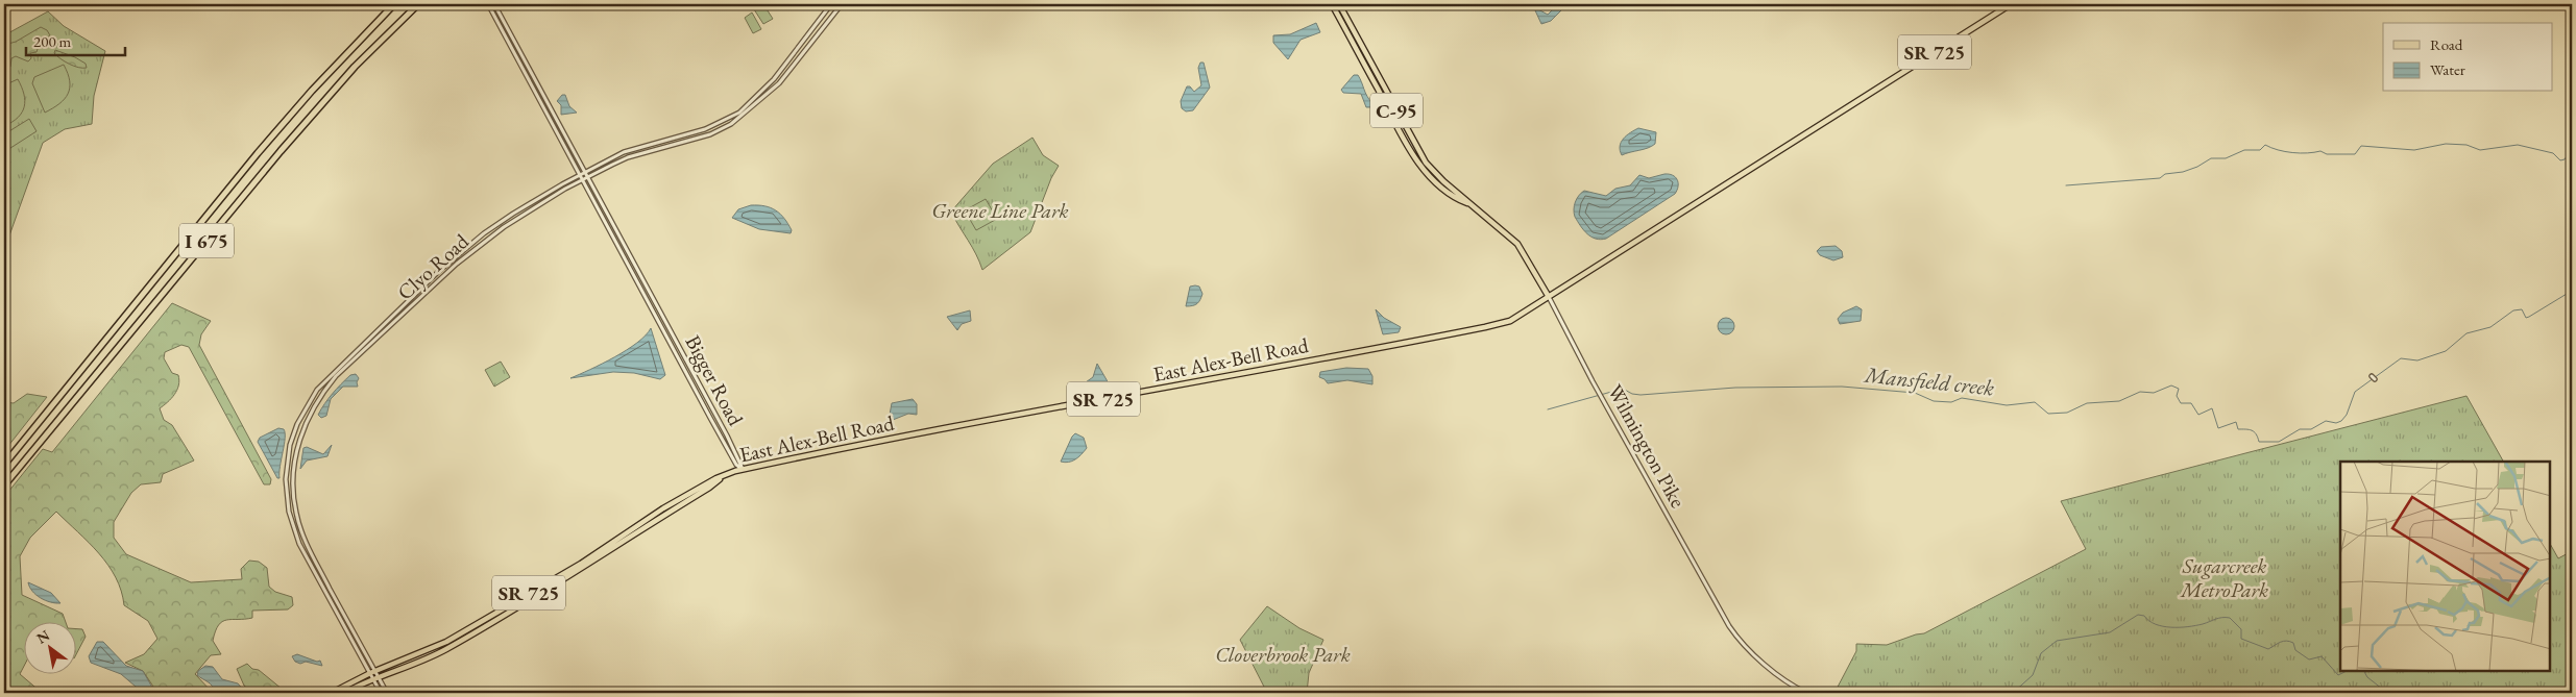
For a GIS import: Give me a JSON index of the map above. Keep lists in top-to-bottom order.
{
  "streets": {
    "highway": ["I 675"],
    "main road": [
      "SR 725",
      "C-95",
      "East Alex-Bell Road",
      "Wilmington Pike"
    ],
    "street": ["Clyo Road", "Bigger Road"]
  },
  "crossings": [
    ["SR 725", "Clyo Road"],
    ["SR 725", "East Alex-Bell Road"],
    ["SR 725", "Wilmington Pike"],
    ["Clyo Road", "East Alex-Bell Road"],
    ["Clyo Road", "Bigger Road"],
    ["East Alex-Bell Road", "Bigger Road"],
    ["East Alex-Bell Road", "Wilmington Pike"]
  ],
  "water": ["Mansfield creek"],
  "parks": ["Greene Line Park", "Sugarcreek MetroPark", "Cloverbrook Park"],
  "legend": ["Road", "Water"],
  "scale_bar": "200 m",
  "north": "top left"
}
